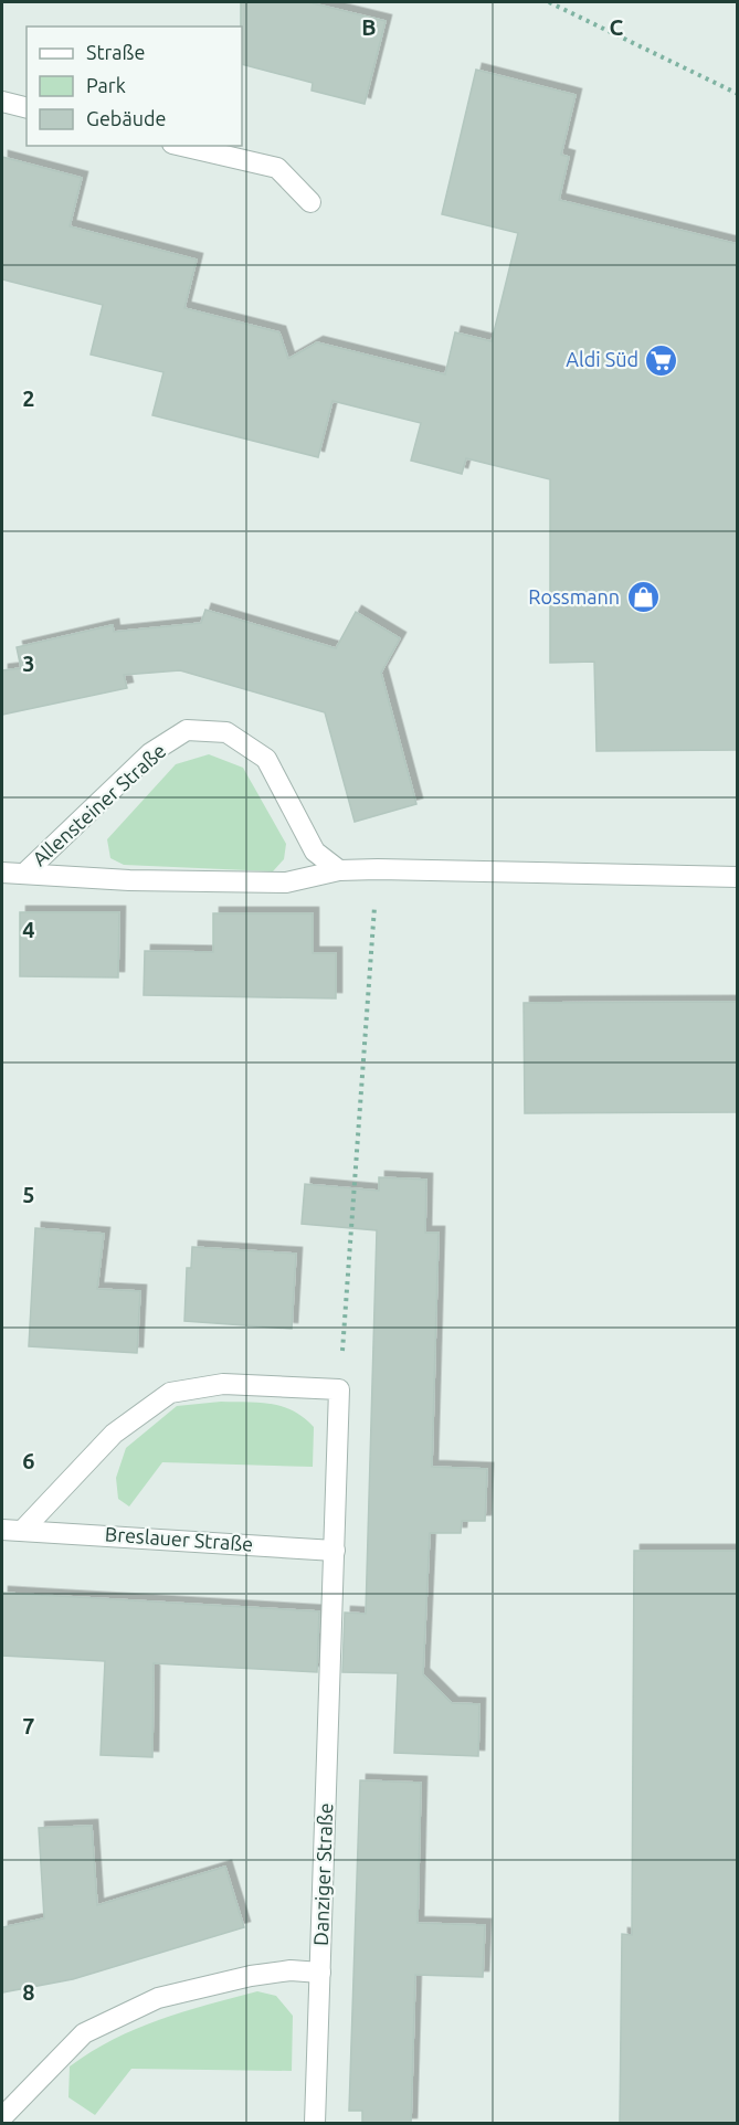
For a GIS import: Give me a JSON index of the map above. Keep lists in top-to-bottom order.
{
  "streets": {
    "street": ["Allensteiner Straße", "Breslauer Straße", "Danziger Straße"]
  },
  "crossings": [
    ["Breslauer Straße", "Danziger Straße"]
  ],
  "places": {
    "supermarket": ["Aldi Süd"],
    "shop": ["Rossmann"]
  },
  "legend": ["Straße", "Park", "Gebäude"],
  "grid": {
    "columns": ["B", "C"],
    "rows": [
      "2",
      "3",
      "4",
      "5",
      "6",
      "7",
      "8"
    ]
  }
}
